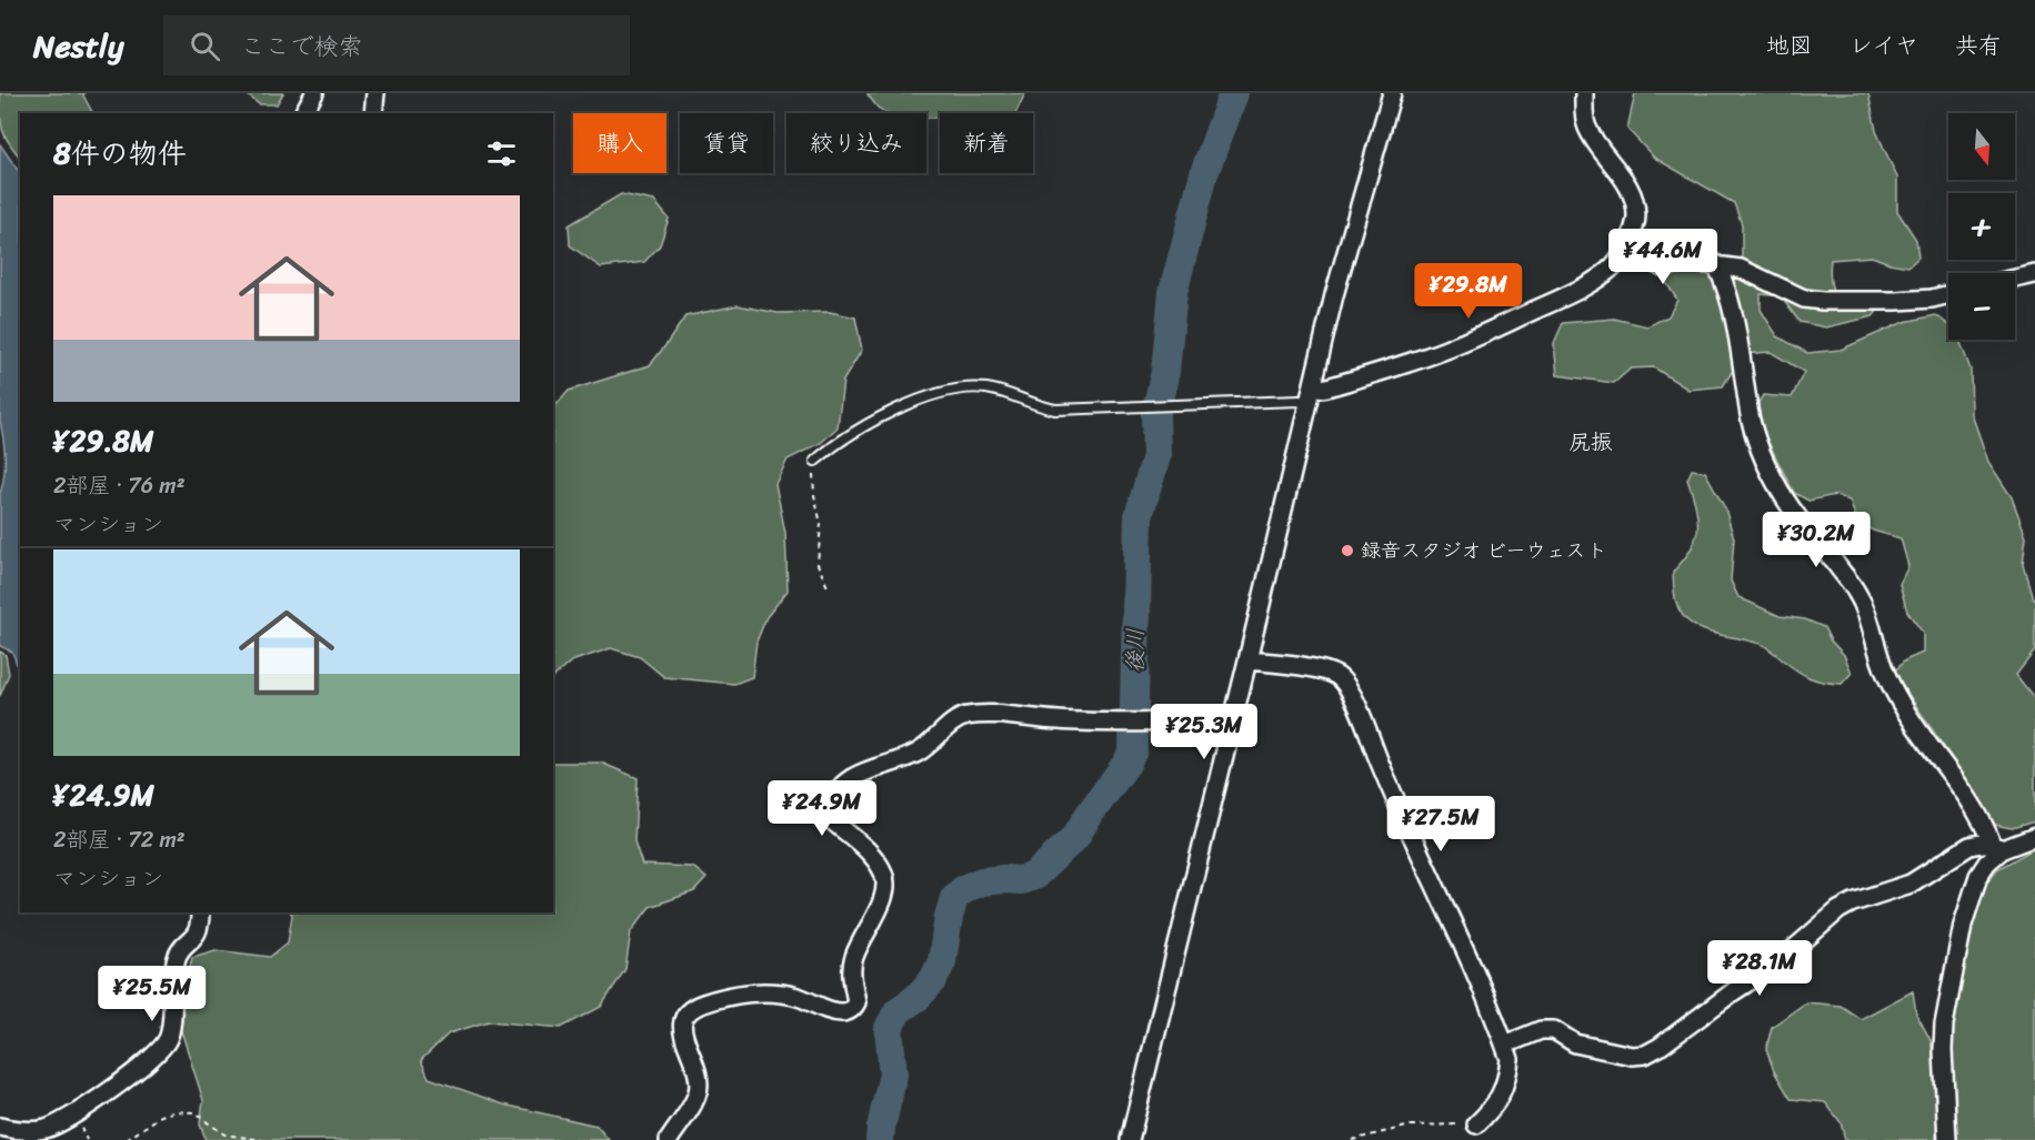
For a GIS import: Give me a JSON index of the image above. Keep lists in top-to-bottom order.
{
  "districts": ["尻振"],
  "water": ["後川"],
  "places": ["録音スタジオ ビーウェスト"],
  "north": "bottom",
  "page": {
    "header": "Nestly",
    "search": "ここで検索",
    "nav": ["地図", "レイヤ", "共有"],
    "map_buttons": ["+", "−"],
    "chip": [
      "購入",
      "賃貸",
      "絞り込み",
      "新着"
    ],
    "heading": "8件の物件",
    "list": [
      {
        "name": "¥29.8M",
        "note": "2部屋 · 76 m² · マンション"
      },
      {
        "name": "¥24.9M",
        "note": "2部屋 · 72 m² · マンション"
      }
    ],
    "price": [
      "¥44.6M",
      "¥29.8M",
      "¥30.2M",
      "¥25.3M",
      "¥24.9M",
      "¥27.5M",
      "¥28.1M",
      "¥25.5M"
    ]
  }
}
